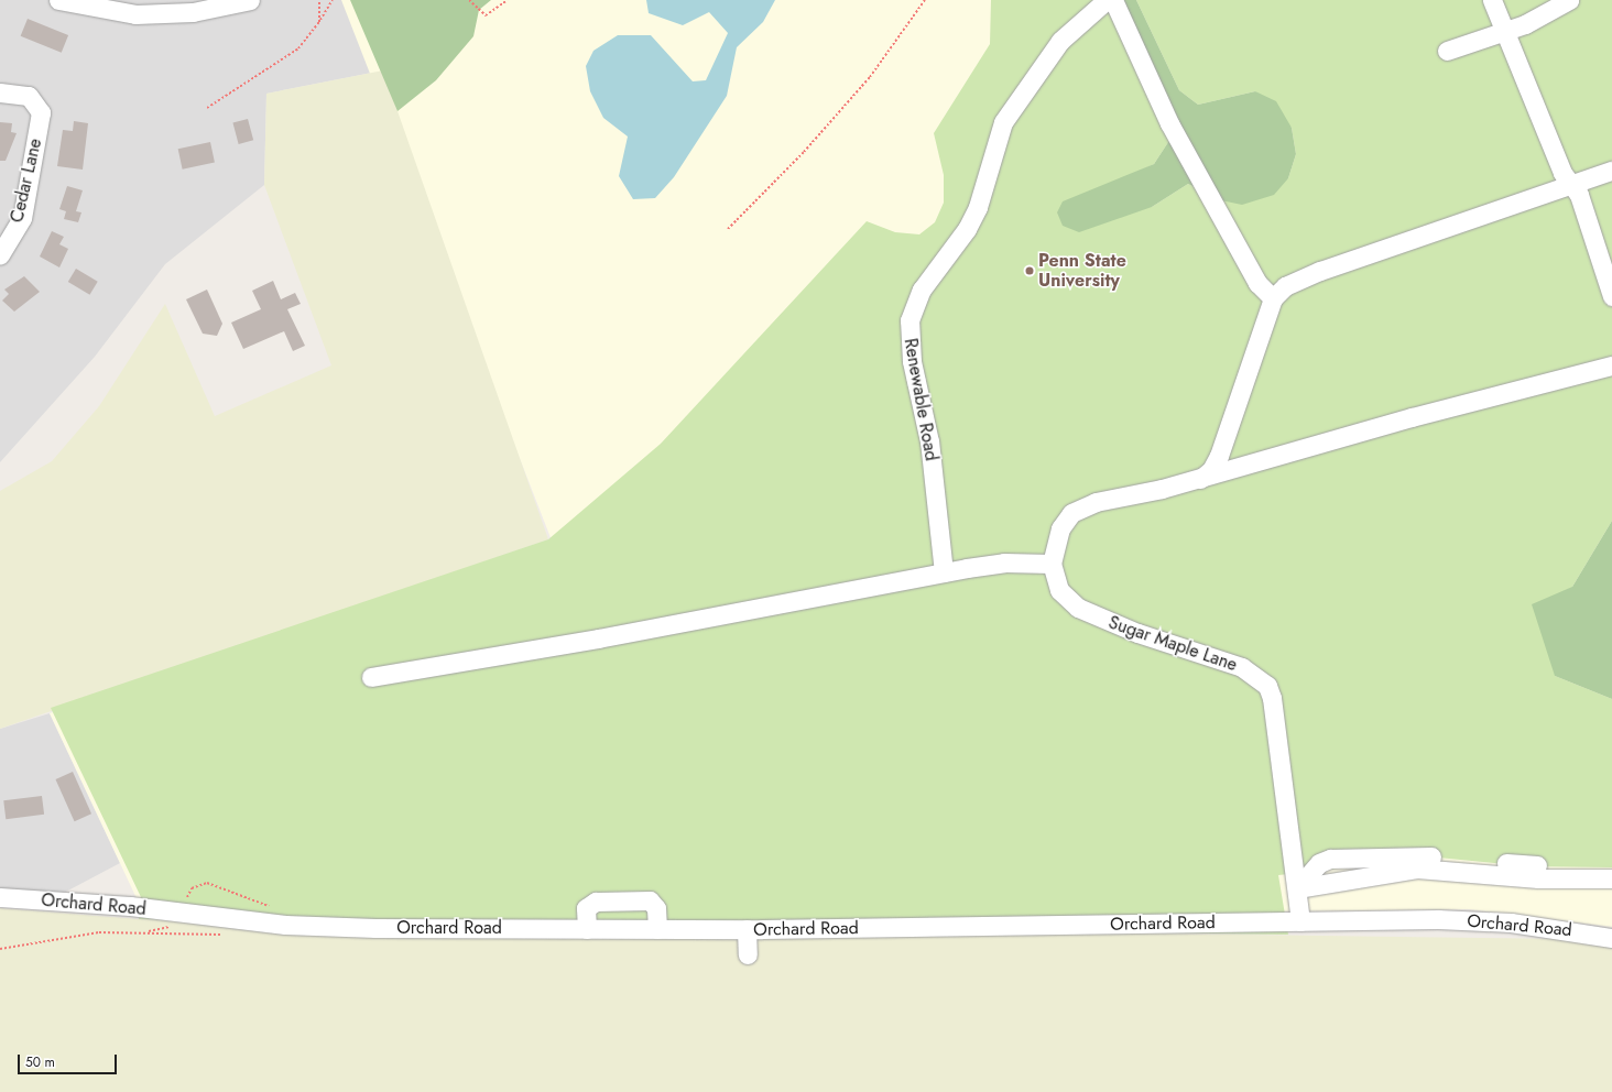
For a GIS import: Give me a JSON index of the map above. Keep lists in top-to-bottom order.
{
  "streets": {
    "street": [
      "Cedar Lane",
      "Renewable Road",
      "Sugar Maple Lane",
      "Orchard Road"
    ]
  },
  "crossings": [
    ["Sugar Maple Lane", "Orchard Road"]
  ],
  "places": ["Penn State University"],
  "scale_bar": "50 m"
}
